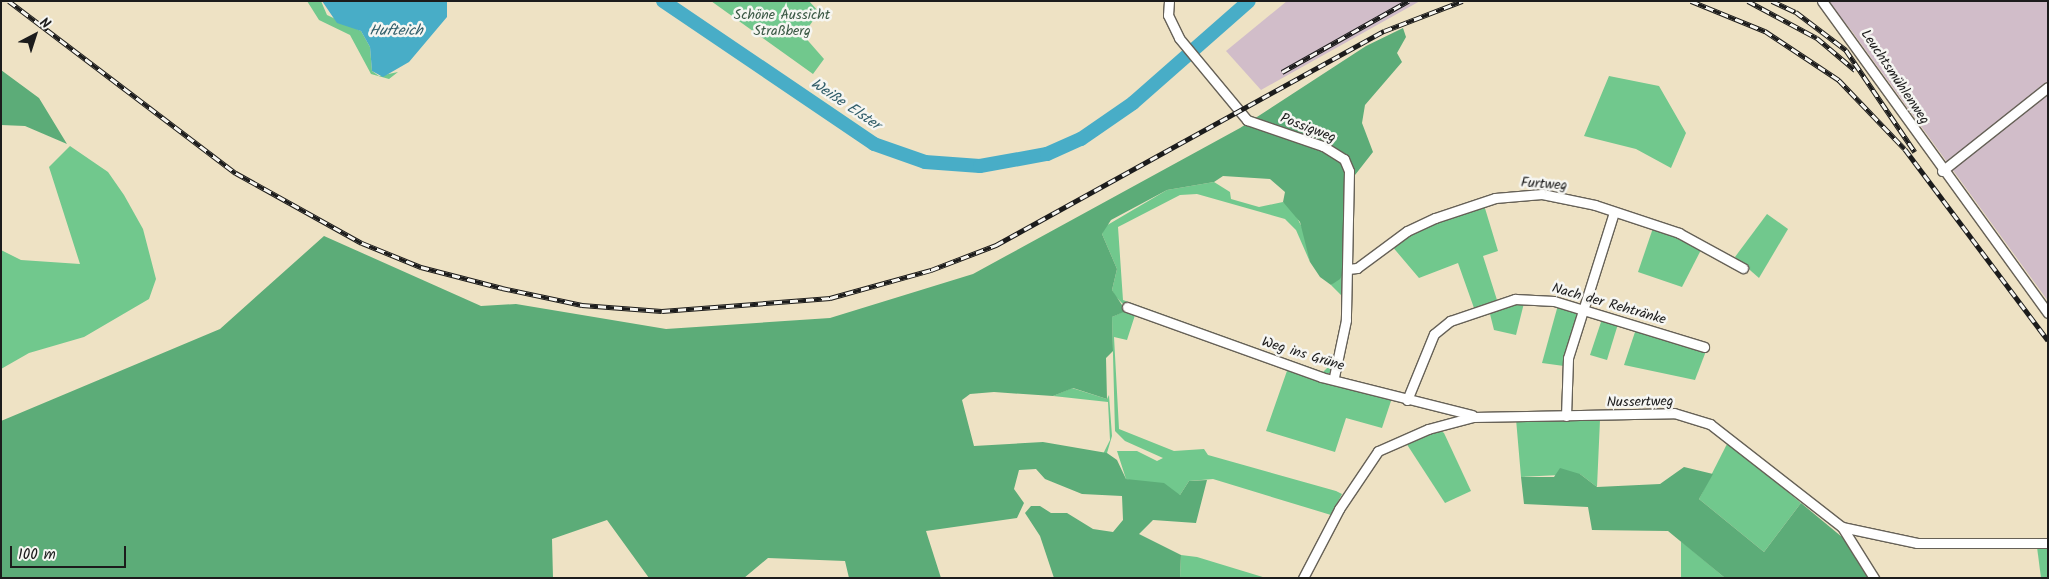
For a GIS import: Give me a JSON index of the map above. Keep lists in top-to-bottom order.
{
  "streets": {
    "street": [
      "Leuchtsmühlenweg",
      "Possigweg",
      "Furtweg",
      "Nach der Rehtränke",
      "Weg ins Grüne",
      "Nussertweg"
    ]
  },
  "crossings": [
    ["Possigweg", "Furtweg"],
    ["Possigweg", "Weg ins Grüne"],
    ["Nach der Rehtränke", "Weg ins Grüne"],
    ["Weg ins Grüne", "Nussertweg"]
  ],
  "water": ["Hufteich", "Weiße Elster"],
  "parks": ["Schöne Aussicht Straßberg"],
  "scale_bar": "100 m",
  "north": "top right"
}
